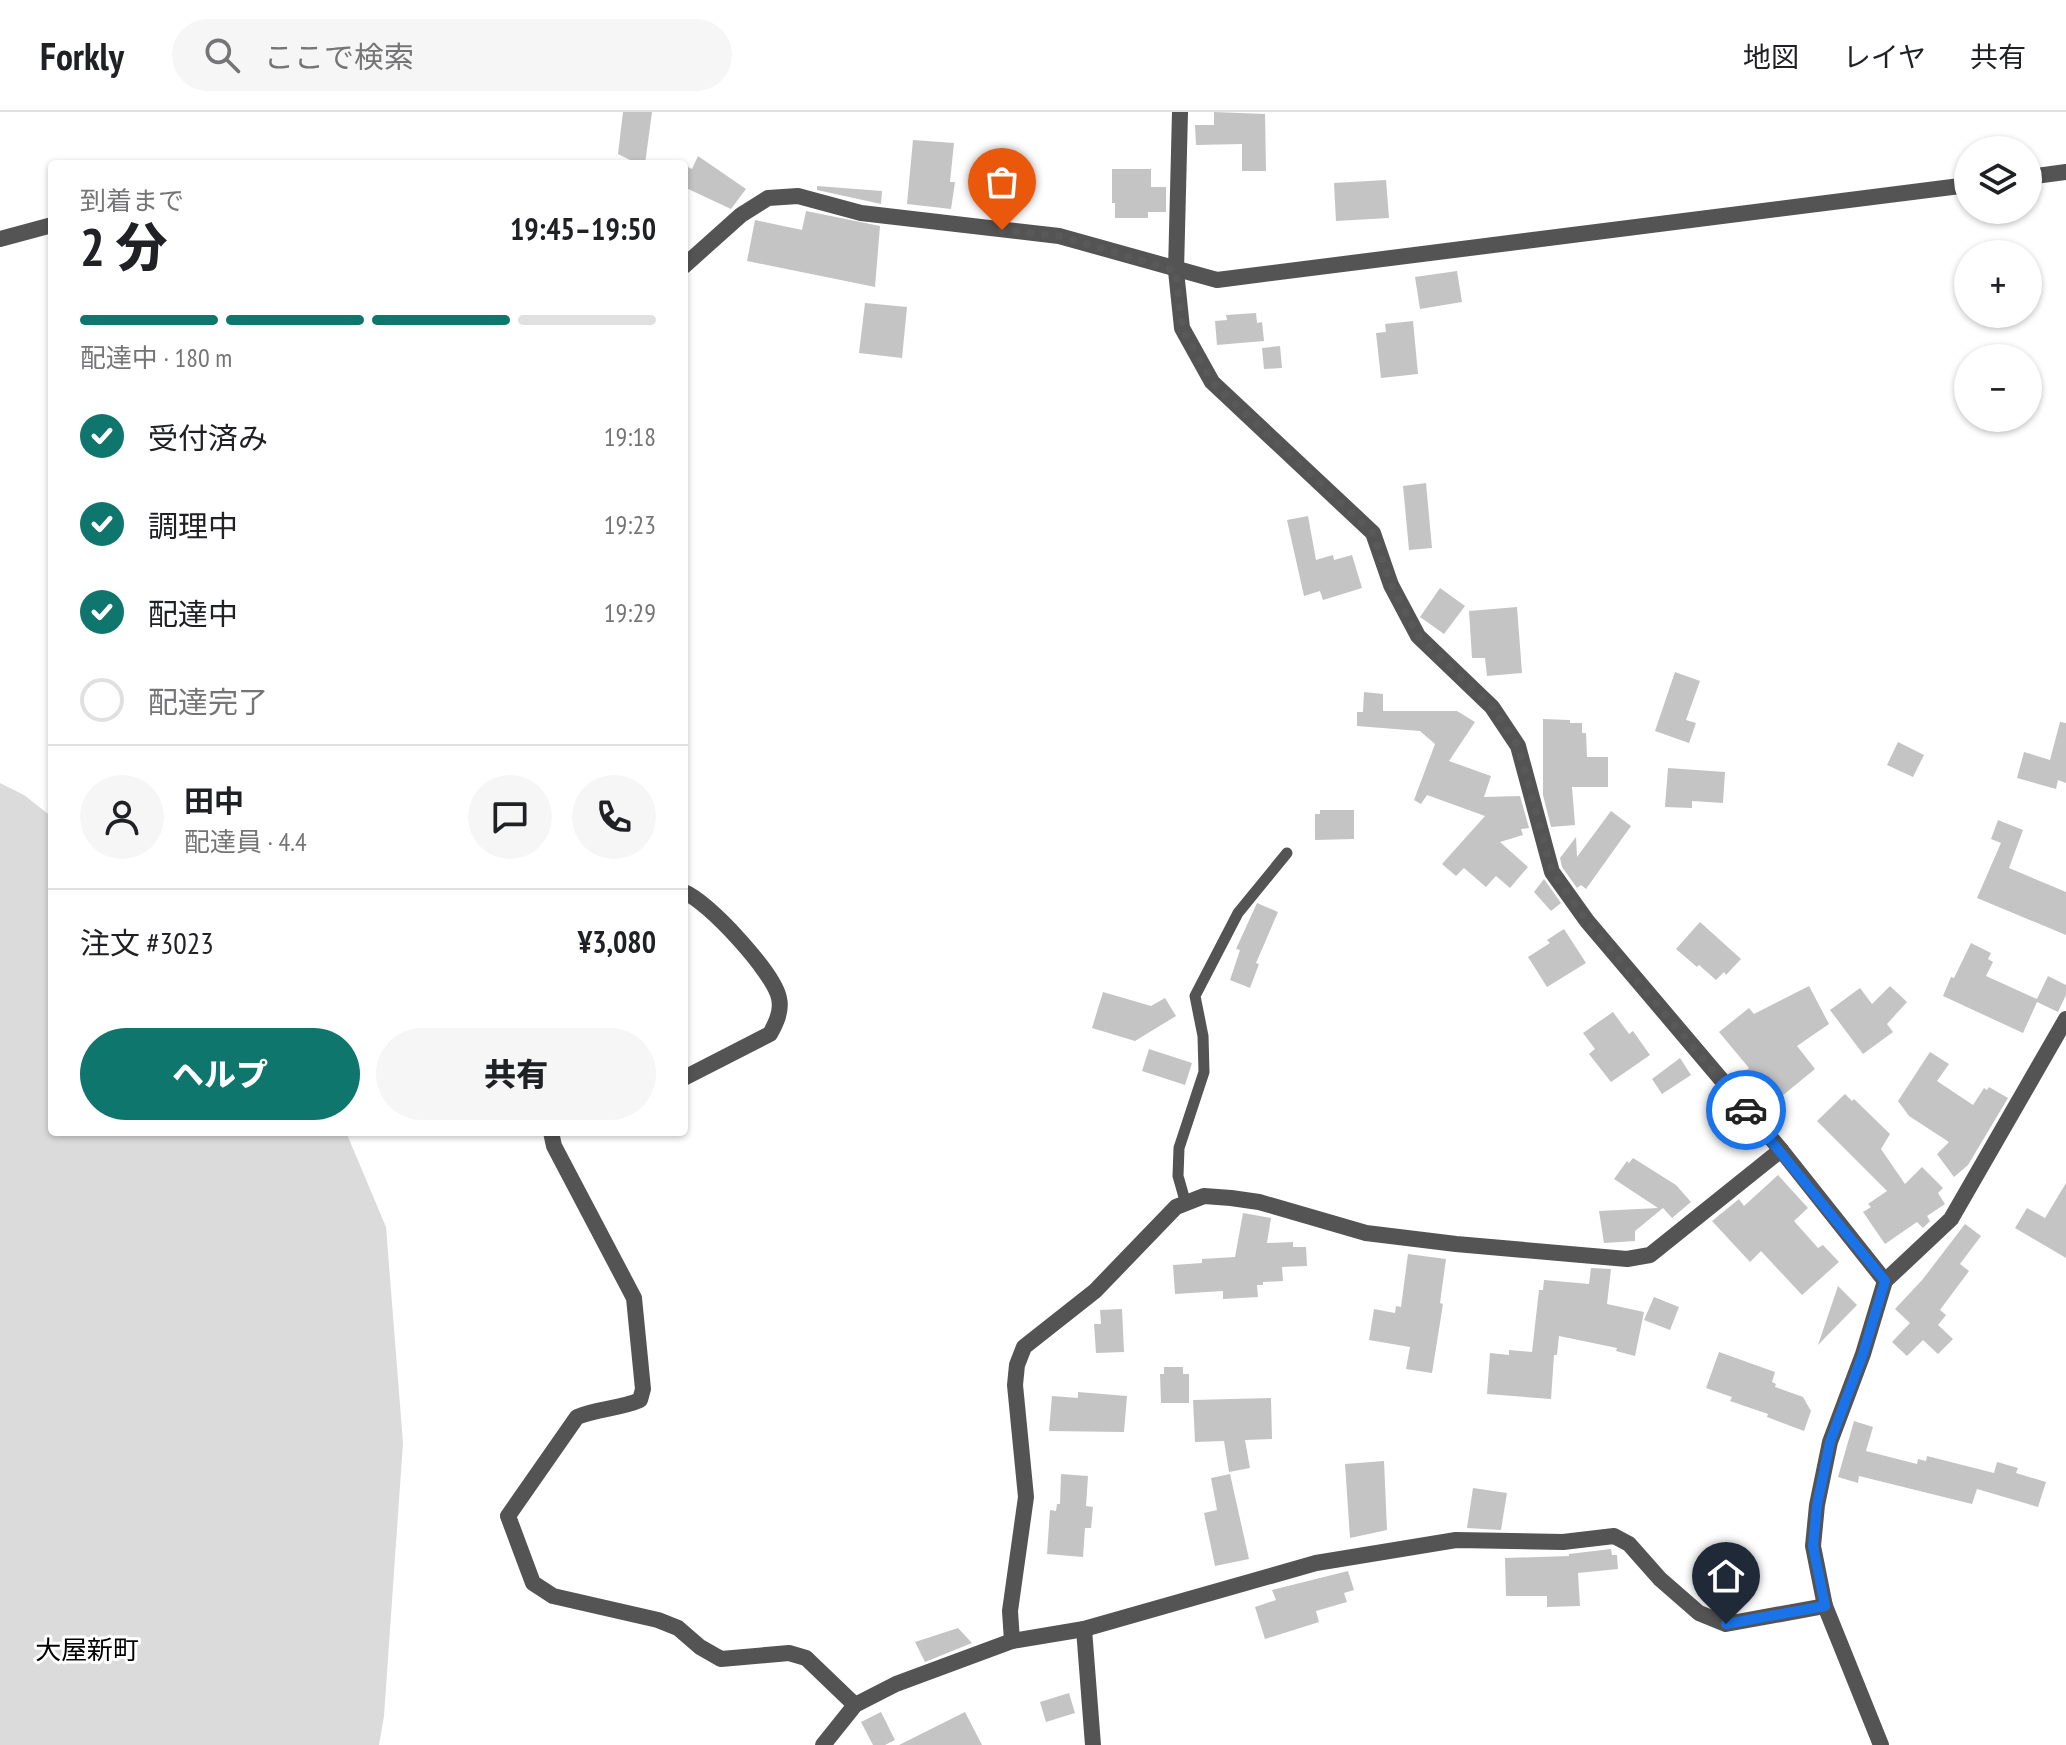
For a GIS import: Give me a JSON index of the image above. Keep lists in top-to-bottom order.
{
  "districts": ["大屋新町"],
  "page": {
    "header": "Forkly",
    "search": "ここで検索",
    "nav": ["地図", "レイヤ", "共有"],
    "map_buttons": ["+", "−"],
    "heading": ["2 分", "到着まで", "19:45–19:50"],
    "panel": [
      "田中",
      "配達員 · 4.4",
      "注文 #3023",
      "¥3,080"
    ],
    "bar": "配達中 · 180 m",
    "list": [
      ["受付済み", "19:18"],
      ["調理中", "19:23"],
      ["配達中", "19:29"],
      "配達完了"
    ],
    "buttons": ["ヘルプ", "共有"]
  }
}
